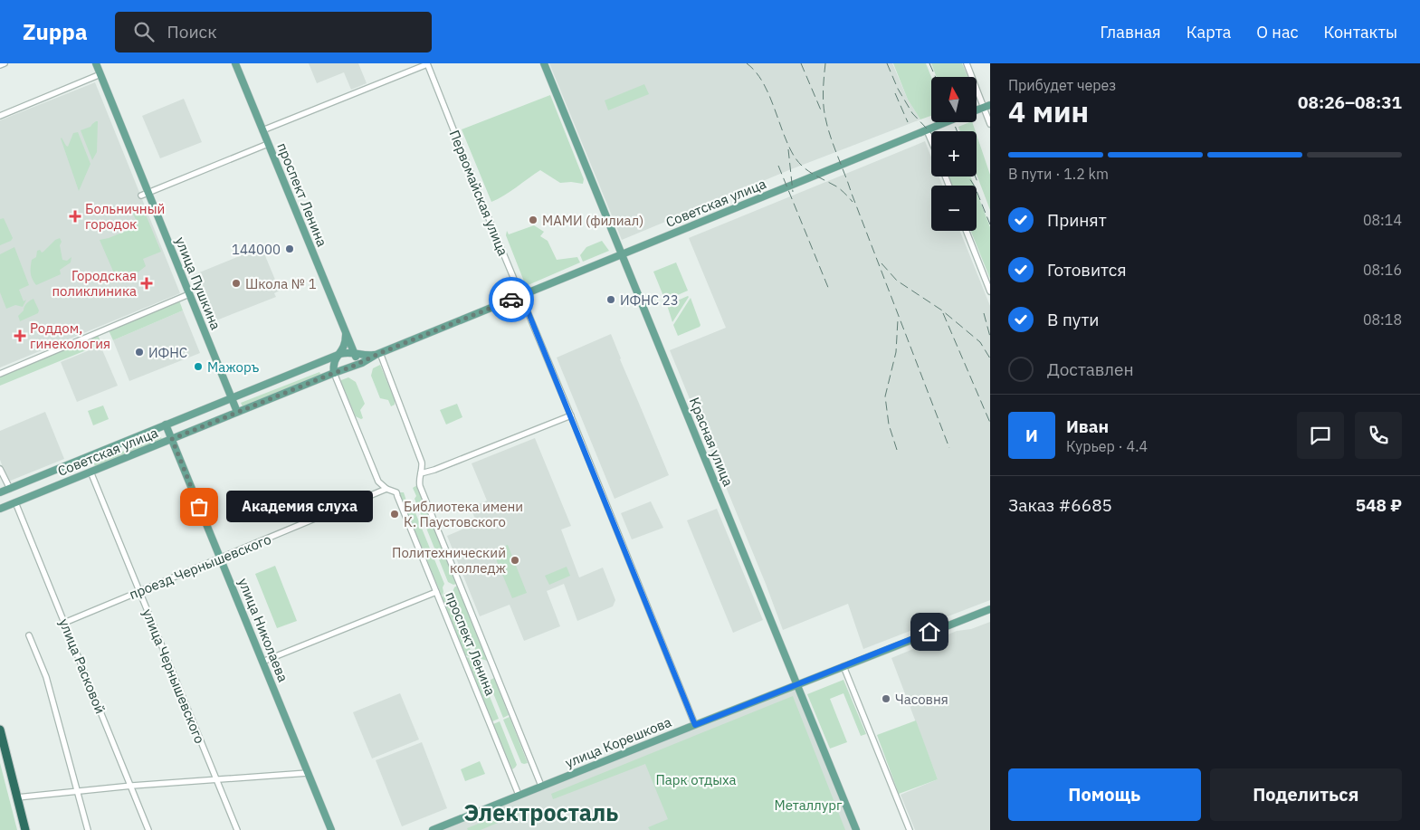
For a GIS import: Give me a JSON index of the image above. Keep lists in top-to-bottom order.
{
  "streets": {
    "main road": [
      "проспект Ленина",
      "Советская улица",
      "улица Пушкина",
      "Красная улица",
      "улица Николаева",
      "улица Корешкова"
    ],
    "street": [
      "Первомайская улица",
      "проезд Чернышевского",
      "улица Расковой",
      "улица Чернышевского"
    ]
  },
  "crossings": [
    ["Первомайская улица", "Советская улица"],
    ["Первомайская улица", "улица Корешкова"],
    ["проспект Ленина", "Советская улица"],
    ["проспект Ленина", "проезд Чернышевского"],
    ["проспект Ленина", "улица Корешкова"],
    ["Советская улица", "улица Пушкина"],
    ["Советская улица", "Красная улица"],
    ["Советская улица", "улица Николаева"],
    ["Советская улица", "улица Расковой"],
    ["Советская улица", "улица Чернышевского"],
    ["Красная улица", "улица Корешкова"],
    ["проезд Чернышевского", "улица Николаева"],
    ["проезд Чернышевского", "улица Расковой"],
    ["проезд Чернышевского", "улица Чернышевского"]
  ],
  "districts": ["Электросталь"],
  "parks": ["Парк отдыха", "Металлург"],
  "places": {
    "health": ["Больничный городок", "Городская поликлиника", "Роддом, гинекология"],
    "other": [
      "МАМИ (филиал)",
      "144000",
      "Школа № 1",
      "ИФНС 23",
      "ИФНС",
      "Мажоръ",
      "Академия слуха",
      "Библиотека имени К. Паустовского",
      "Политехнический колледж",
      "Часовня"
    ]
  },
  "north": "top",
  "page": {
    "header": "Zuppa",
    "search": "Поиск",
    "nav": [
      "Главная",
      "Карта",
      "О нас",
      "Контакты"
    ],
    "heading": ["4 мин", "Прибудет через", "08:26–08:31"],
    "panel": [
      "Иван",
      "Курьер · 4.4",
      "Заказ #6685",
      "548 ₽"
    ],
    "map_buttons": ["+", "−"],
    "bar": "В пути · 1.2 km",
    "list": [
      ["Принят", "08:14"],
      ["Готовится", "08:16"],
      ["В пути", "08:18"],
      "Доставлен"
    ],
    "round": "И",
    "bubble": "Академия слуха",
    "buttons": ["Помощь", "Поделиться"]
  }
}
